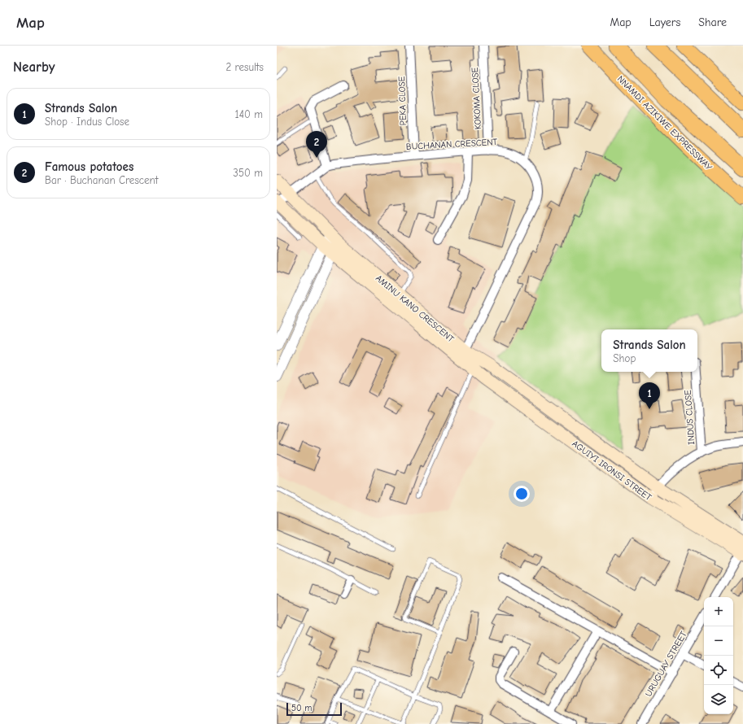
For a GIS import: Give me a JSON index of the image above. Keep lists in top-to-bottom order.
{
  "streets": {
    "highway": ["NNAMDI AZIKIWE EXPRESSWAY"],
    "main road": ["AMINU KANO CRESCENT", "AGUIYI IRONSI STREET"],
    "street": [
      "KOKOMA CLOSE",
      "PEKA CLOSE",
      "BUCHANAN CRESCENT",
      "INDUS CLOSE",
      "URUGUAY STREET"
    ]
  },
  "crossings": [
    ["KOKOMA CLOSE", "BUCHANAN CRESCENT"],
    ["PEKA CLOSE", "BUCHANAN CRESCENT"],
    ["BUCHANAN CRESCENT", "AMINU KANO CRESCENT"],
    ["AMINU KANO CRESCENT", "AGUIYI IRONSI STREET"]
  ],
  "scale_bar": "50 m",
  "page": {
    "header": "Map",
    "nav": ["Map", "Layers", "Share"],
    "heading": ["Nearby", "2 results"],
    "list": [
      {
        "mark": "1",
        "name": "Strands Salon",
        "note": "Shop · Indus Close",
        "value": "140 m"
      },
      {
        "mark": "2",
        "name": "Famous potatoes",
        "note": "Bar · Buchanan Crescent",
        "value": "350 m"
      }
    ],
    "pins": ["2", "1"],
    "popup": ["Strands Salon", "Shop"],
    "map_buttons": ["+", "−"],
    "scale": "50 m"
  }
}
